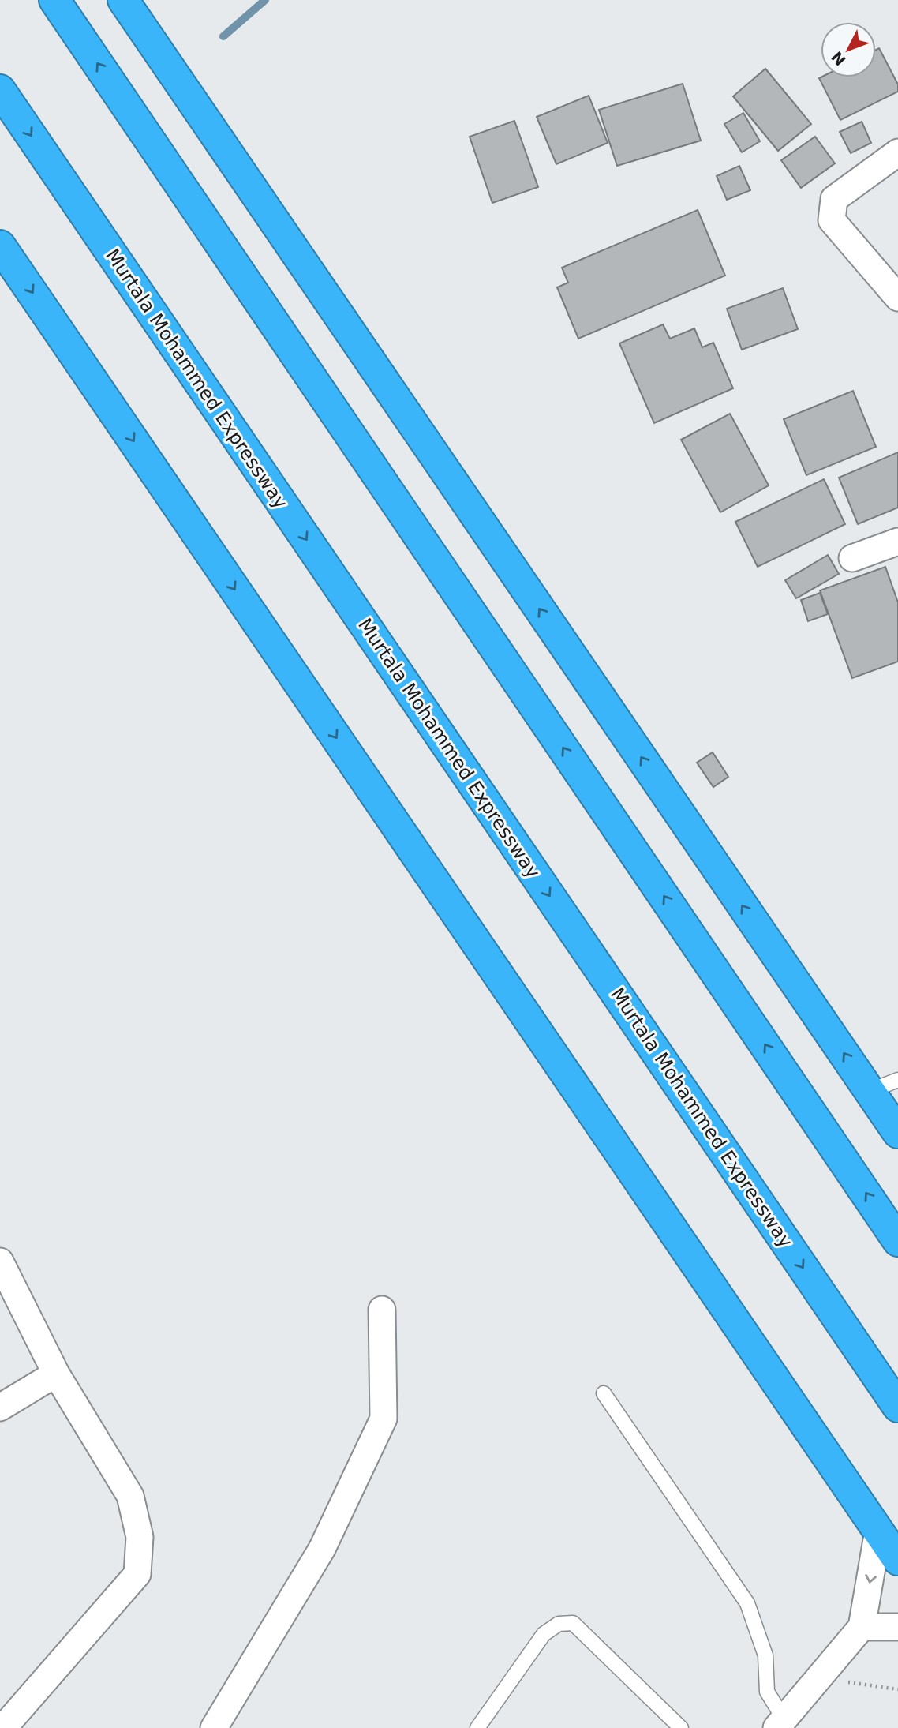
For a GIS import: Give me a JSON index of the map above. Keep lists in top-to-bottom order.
{
  "streets": {
    "highway": ["Murtala Mohammed Expressway"]
  },
  "north": "bottom left"
}
